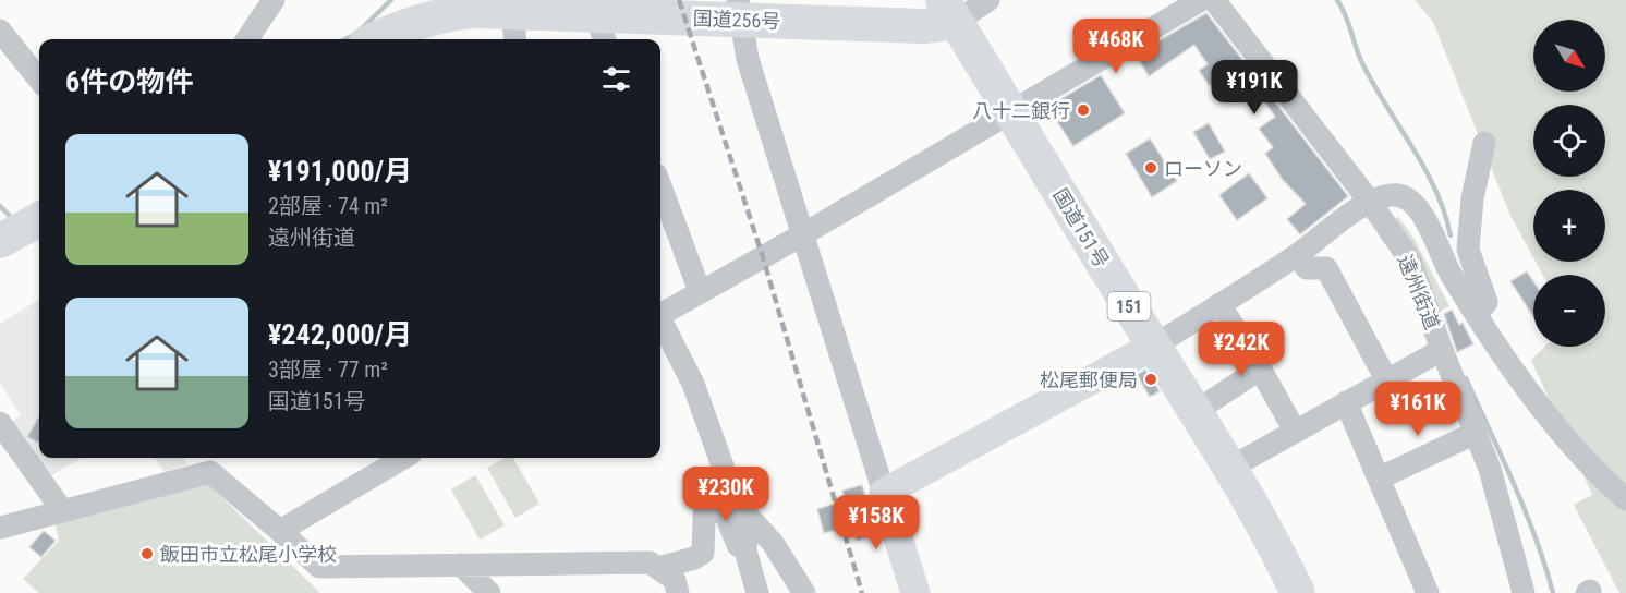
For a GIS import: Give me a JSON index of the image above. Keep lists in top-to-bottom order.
{
  "streets": {
    "highway": ["国道256号", "国道151号", "151"],
    "street": ["遠州街道"]
  },
  "crossings": [
    ["国道256号", "国道151号"]
  ],
  "places": [
    "八十二銀行",
    "ローソン",
    "松尾郵便局",
    "飯田市立松尾小学校"
  ],
  "north": "bottom right",
  "page": {
    "price": [
      "¥468K",
      "¥191K",
      "¥242K",
      "¥161K",
      "¥230K",
      "¥158K"
    ],
    "map_buttons": ["+", "−"],
    "heading": "6件の物件",
    "list": [
      {
        "name": "¥191,000/月",
        "note": "2部屋 · 74 m² · 遠州街道"
      },
      {
        "name": "¥242,000/月",
        "note": "3部屋 · 77 m² · 国道151号"
      }
    ]
  }
}
